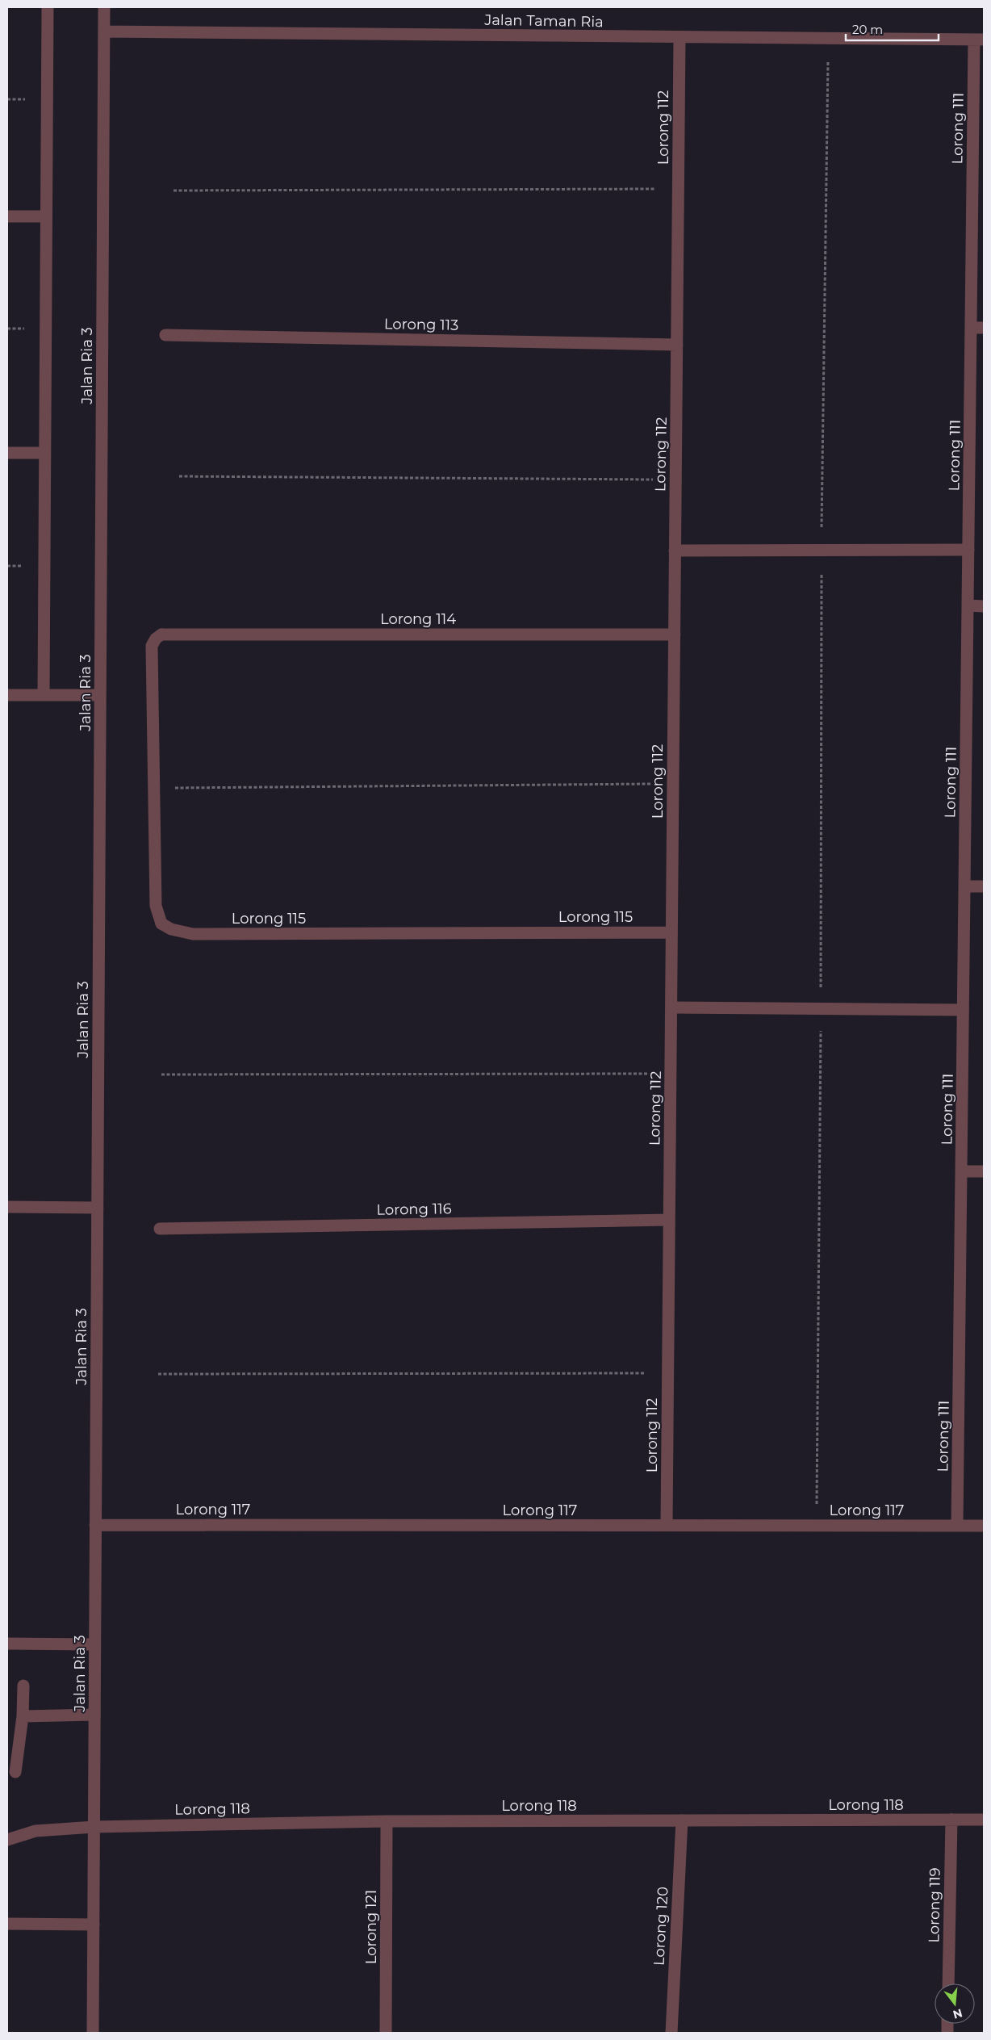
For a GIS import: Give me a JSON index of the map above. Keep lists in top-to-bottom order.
{
  "streets": {
    "street": [
      "Jalan Taman Ria",
      "Lorong 112",
      "Lorong 111",
      "Lorong 113",
      "Jalan Ria 3",
      "Lorong 114",
      "Lorong 115",
      "Lorong 116",
      "Lorong 117",
      "Lorong 118",
      "Lorong 119",
      "Lorong 120",
      "Lorong 121"
    ]
  },
  "crossings": [
    ["Jalan Taman Ria", "Lorong 112"],
    ["Jalan Taman Ria", "Lorong 111"],
    ["Jalan Taman Ria", "Jalan Ria 3"],
    ["Lorong 112", "Lorong 113"],
    ["Lorong 112", "Lorong 114"],
    ["Lorong 112", "Lorong 115"],
    ["Lorong 112", "Lorong 116"],
    ["Lorong 112", "Lorong 117"],
    ["Lorong 111", "Lorong 117"],
    ["Jalan Ria 3", "Lorong 117"],
    ["Jalan Ria 3", "Lorong 118"],
    ["Lorong 114", "Lorong 115"],
    ["Lorong 118", "Lorong 119"],
    ["Lorong 118", "Lorong 120"],
    ["Lorong 118", "Lorong 121"]
  ],
  "scale_bar": "20 m",
  "north": "bottom"
}
